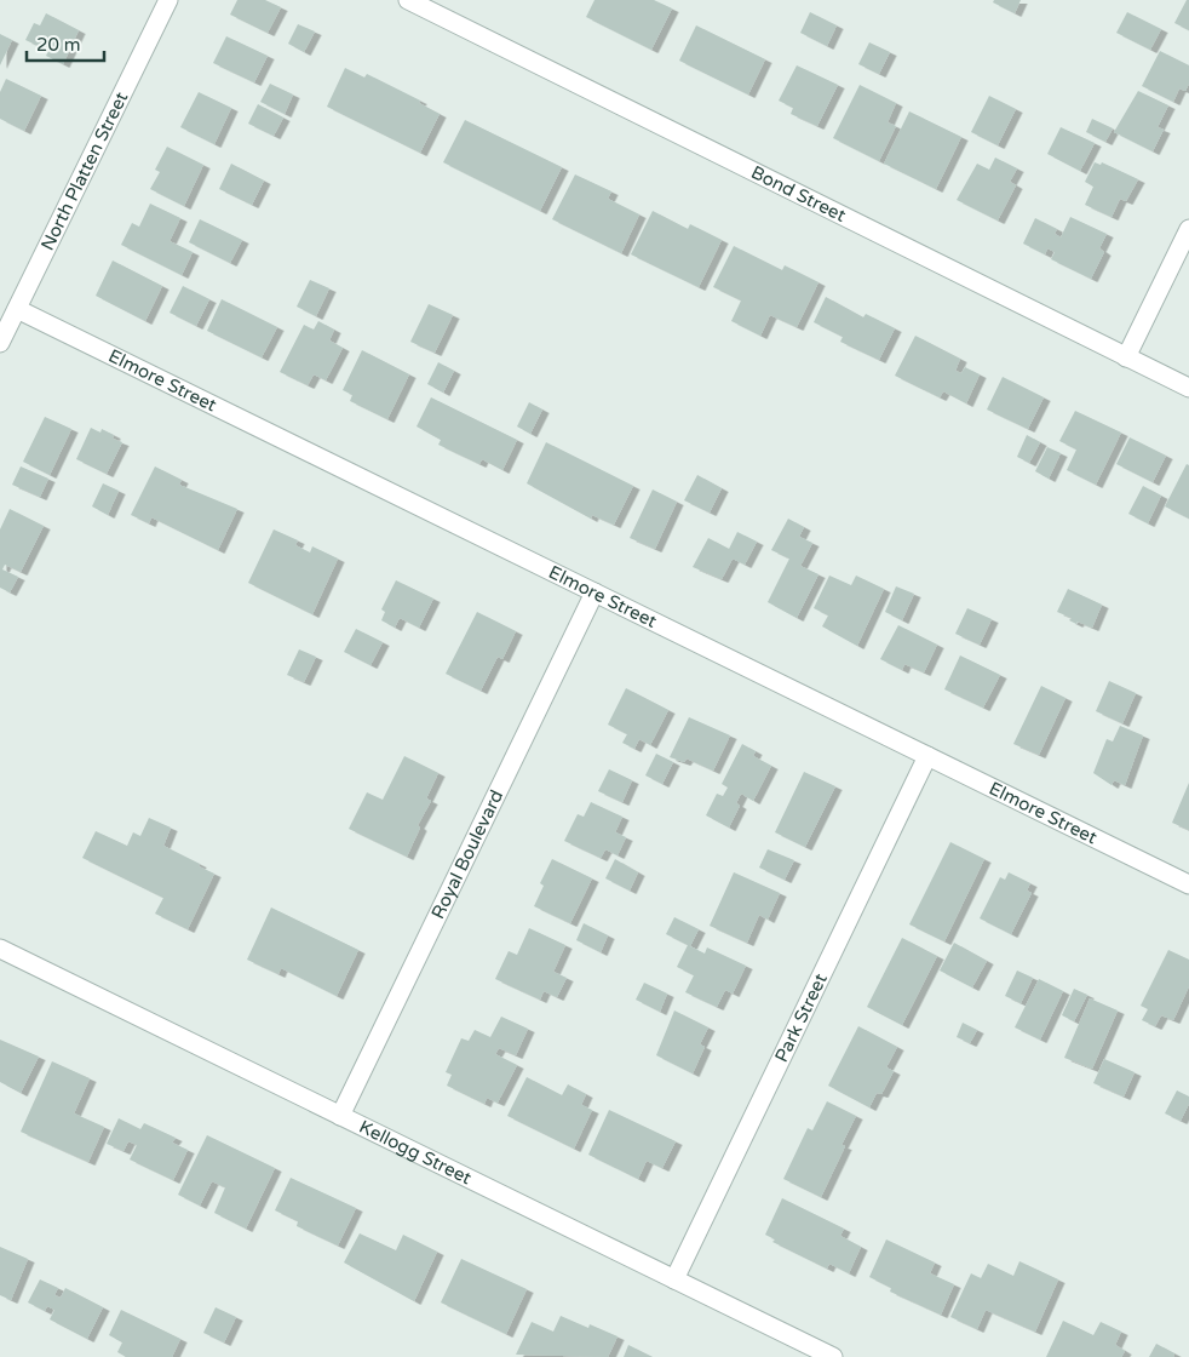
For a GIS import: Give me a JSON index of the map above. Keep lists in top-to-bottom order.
{
  "streets": {
    "street": [
      "North Platten Street",
      "Bond Street",
      "Elmore Street",
      "Royal Boulevard",
      "Park Street",
      "Kellogg Street"
    ]
  },
  "crossings": [
    ["North Platten Street", "Elmore Street"],
    ["Elmore Street", "Royal Boulevard"],
    ["Elmore Street", "Park Street"],
    ["Royal Boulevard", "Kellogg Street"],
    ["Park Street", "Kellogg Street"]
  ],
  "scale_bar": "20 m"
}
